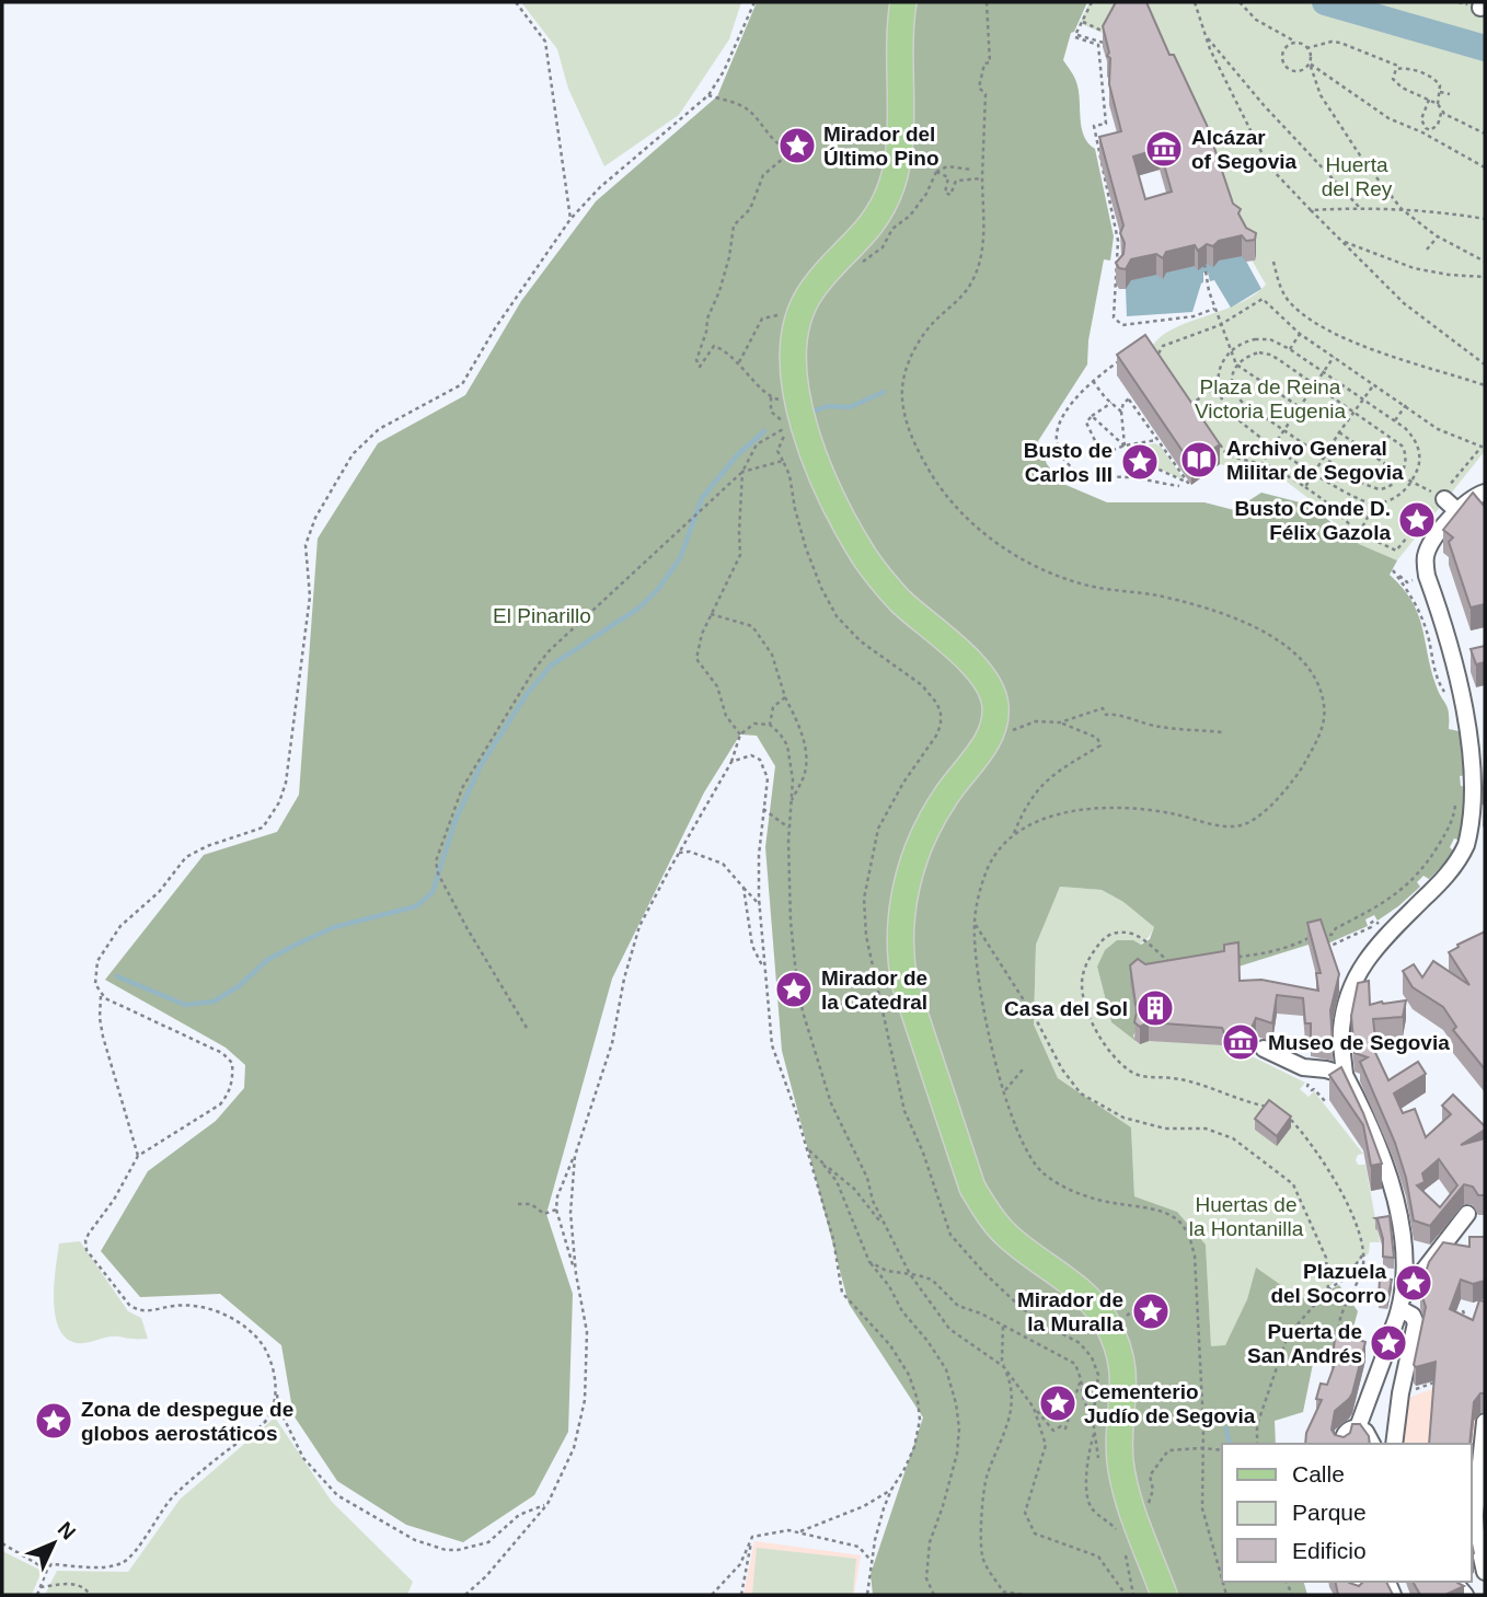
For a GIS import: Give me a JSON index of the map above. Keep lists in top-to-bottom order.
{
  "parks": [
    "Huerta del Rey",
    "Plaza de Reina Victoria Eugenia",
    "El Pinarillo",
    "Huertas de la Hontanilla"
  ],
  "places": {
    "place": [
      "Mirador del Último Pino",
      "Busto de Carlos III",
      "Busto Conde D. Félix Gazola",
      "Mirador de la Catedral",
      "Plazuela del Socorro",
      "Mirador de la Muralla",
      "Puerta de San Andrés",
      "Cementerio Judío de Segovia",
      "Zona de despegue de globos aerostáticos"
    ],
    "museum": ["Alcázar of Segovia", "Museo de Segovia"],
    "library": ["Archivo General Militar de Segovia"],
    "building": ["Casa del Sol"]
  },
  "legend": ["Calle", "Parque", "Edificio"],
  "north": "top right"
}
